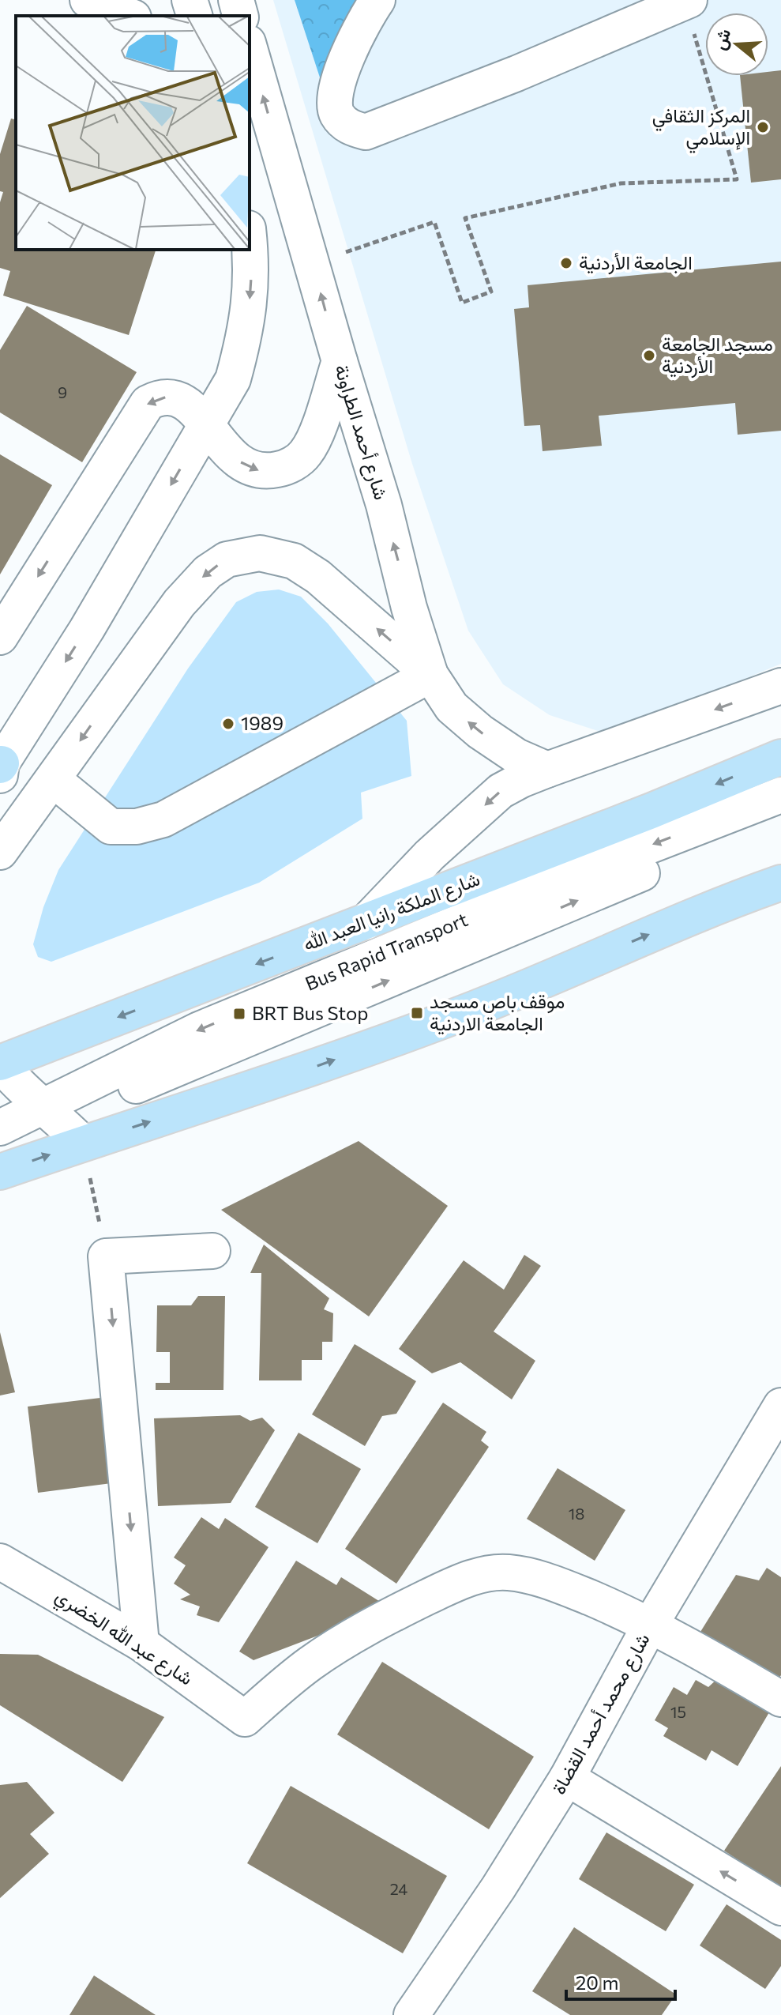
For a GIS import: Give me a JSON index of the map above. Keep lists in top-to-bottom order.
{
  "streets": {
    "main road": ["شارع الملكة رانيا العبد الله"],
    "street": [
      "شارع أحمد الطراونة",
      "Bus Rapid Transport",
      "شارع عبد الله الخضري",
      "شارع محمد أحمد القضاة"
    ]
  },
  "crossings": [
    ["شارع عبد الله الخضري", "شارع محمد أحمد القضاة"]
  ],
  "one_way": ["شارع أحمد الطراونة"],
  "places": {
    "other": [
      "المركز الثقافي الإسلامي",
      "الجامعة الأردنية",
      "مسجد الجامعة الأردنية",
      "1989"
    ],
    "transit": ["موقف باص مسجد الجامعة الاردنية", "BRT Bus Stop"]
  },
  "house_numbers": [
    "9",
    "18",
    "15",
    "24"
  ],
  "scale_bar": "20 m",
  "north": "left"
}
